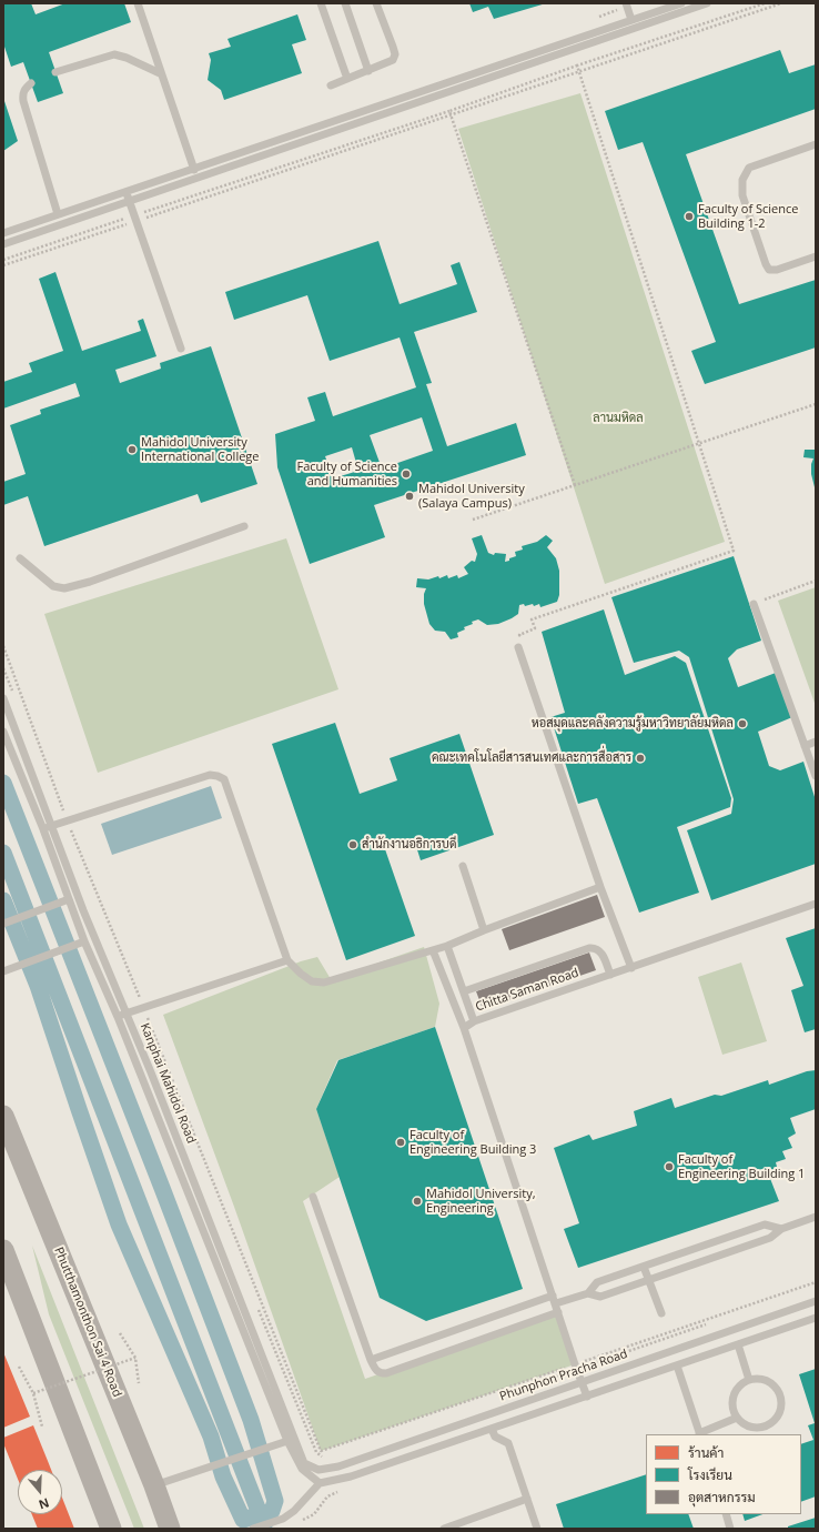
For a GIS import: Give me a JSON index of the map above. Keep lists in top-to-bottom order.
{
  "streets": {
    "main road": ["Phutthamonthon Sai 4 Road"],
    "lane": ["Chitta Saman Road", "Kanphai Mahidol Road", "Phunphon Pracha Road"]
  },
  "crossings": [
    ["Kanphai Mahidol Road", "Phunphon Pracha Road"]
  ],
  "parks": ["ลานมหิดล"],
  "places": [
    "Faculty of Science Building 1-2",
    "Mahidol University International College",
    "Faculty of Science and Humanities",
    "Mahidol University (Salaya Campus)",
    "หอสมุดและคลังความรู้มหาวิทยาลัยมหิดล",
    "คณะเทคโนโลยีสารสนเทศและการสื่อสาร",
    "สำนักงานอธิการบดี",
    "Faculty of Engineering Building 3",
    "Faculty of Engineering Building 1",
    "Mahidol University, Engineering"
  ],
  "legend": ["ร้านค้า", "โรงเรียน", "อุตสาหกรรม"],
  "north": "bottom"
}
